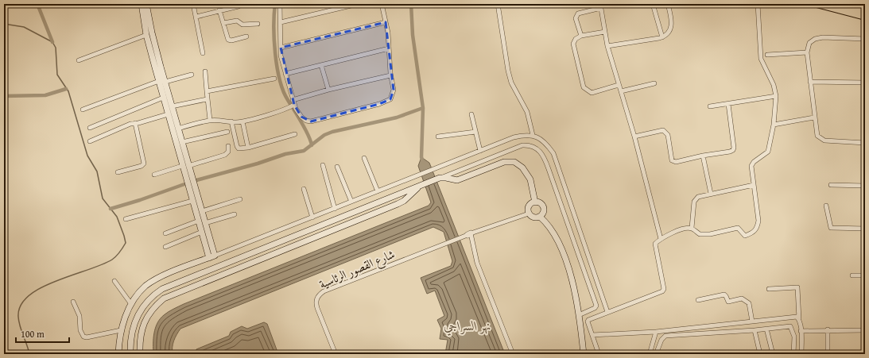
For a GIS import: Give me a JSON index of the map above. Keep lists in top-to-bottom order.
{
  "streets": {
    "street": ["شارع القصور الرئاسية"]
  },
  "water": ["نهر السراجي"],
  "scale_bar": "100 m"
}
